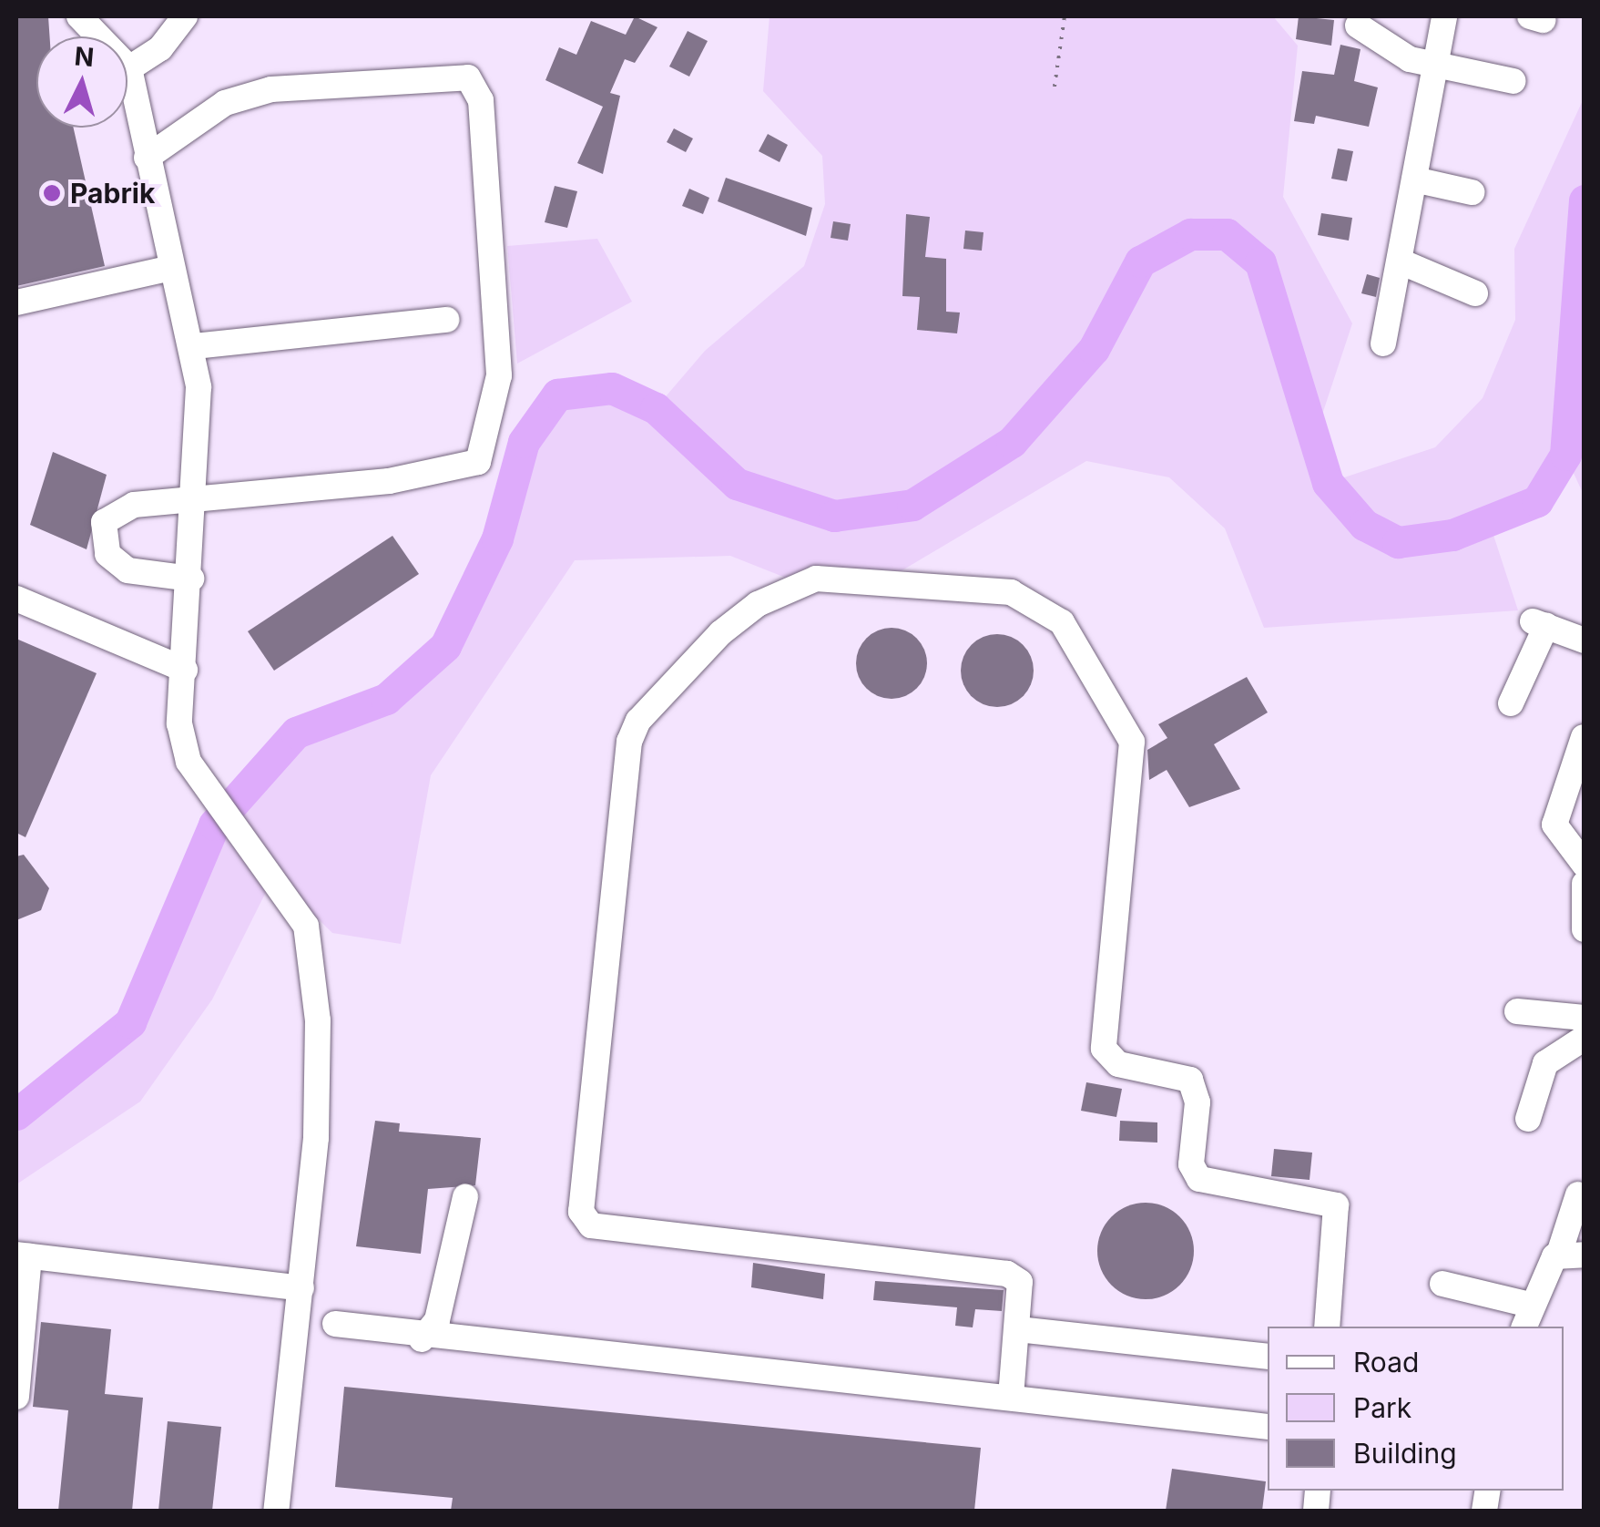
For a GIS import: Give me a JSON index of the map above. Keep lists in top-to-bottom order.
{
  "places": ["Pabrik"],
  "legend": ["Road", "Park", "Building"],
  "north": "top"
}
